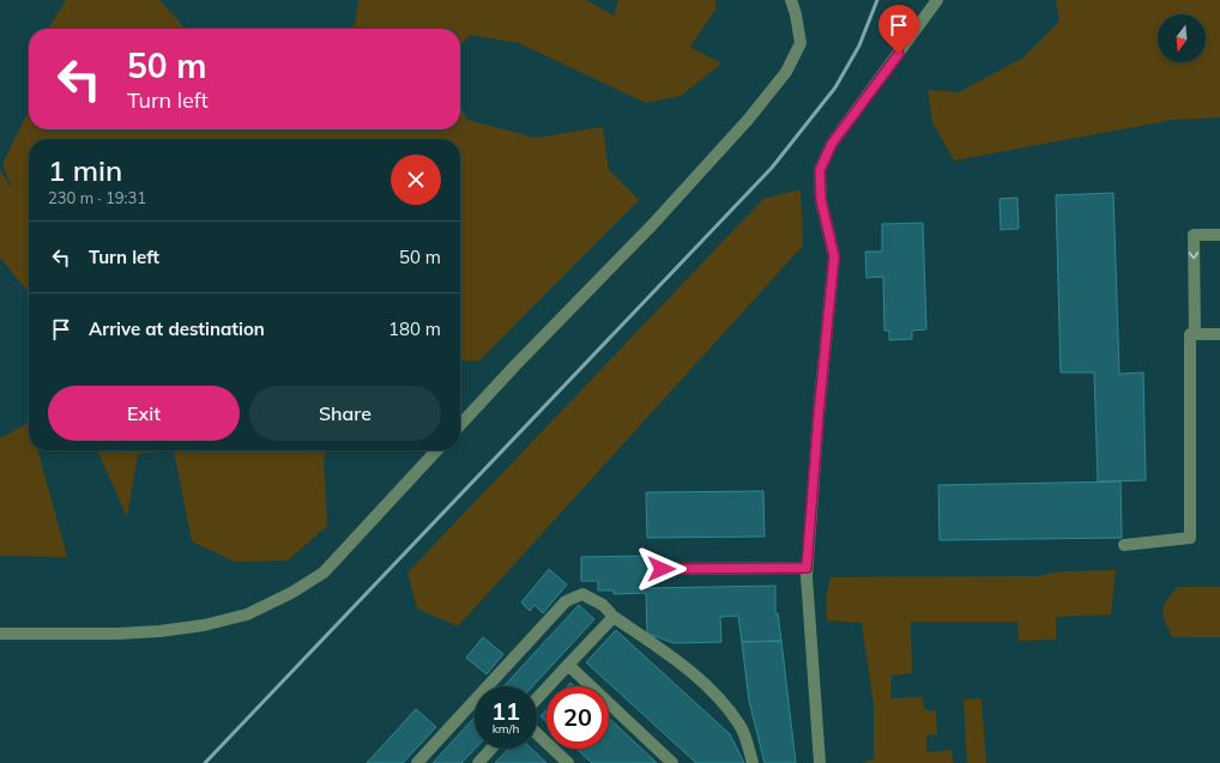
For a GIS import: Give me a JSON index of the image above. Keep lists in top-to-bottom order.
{
  "north": "bottom",
  "page": {
    "turn": ["50 m", "Turn left"],
    "heading": ["1 min", "230 m · 19:31"],
    "list": [
      {
        "name": "Turn left",
        "value": "50 m"
      },
      {
        "name": "Arrive at destination",
        "value": "180 m"
      }
    ],
    "buttons": ["Exit", "Share"],
    "speed": "11 km/h",
    "limit": "20"
  }
}
